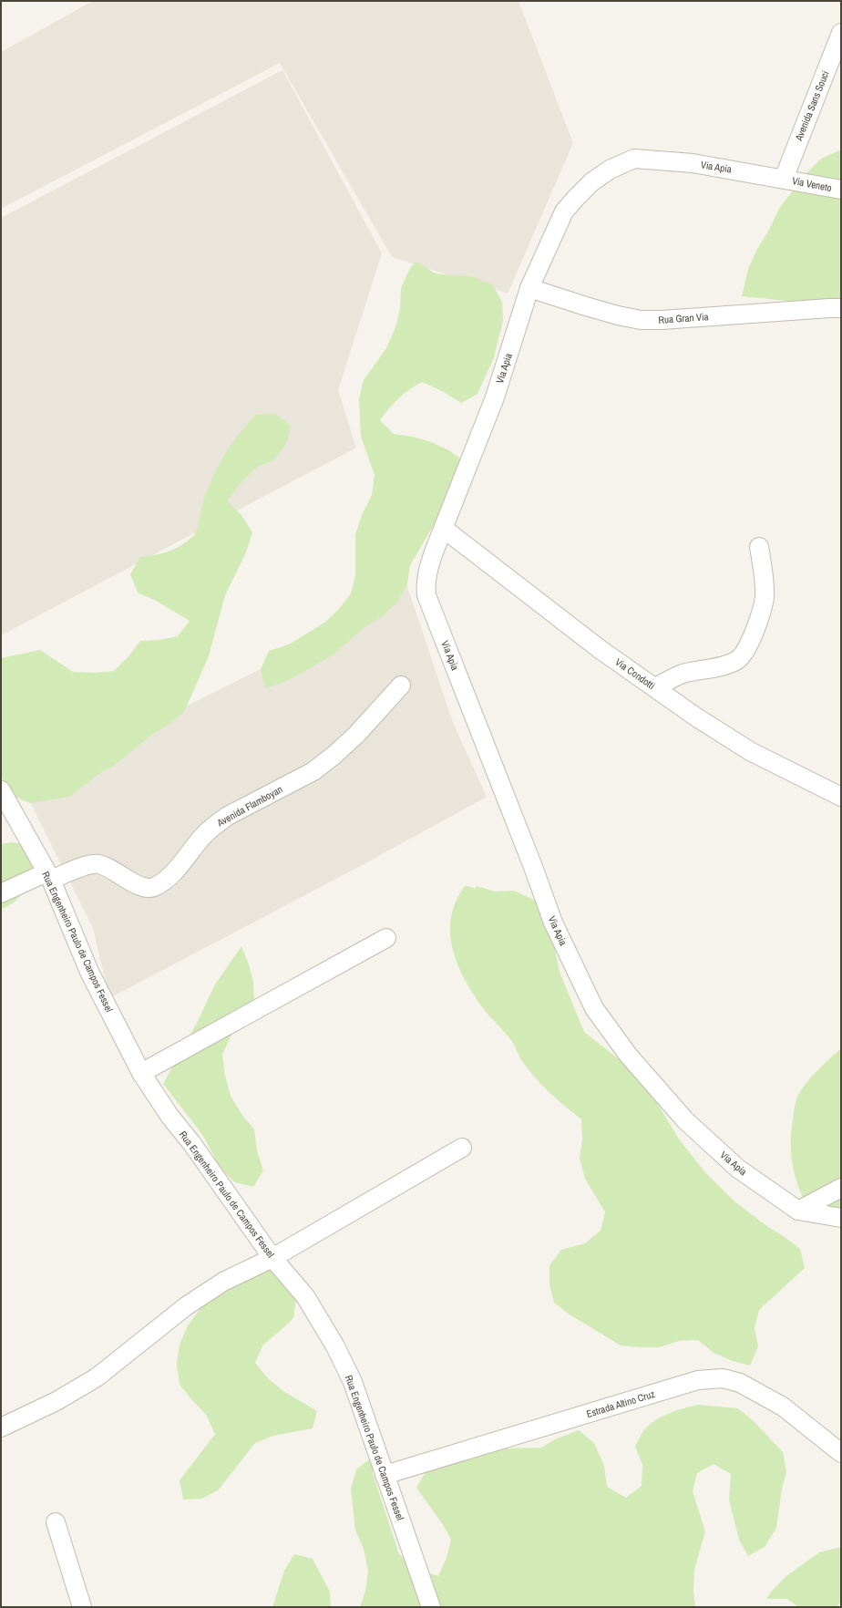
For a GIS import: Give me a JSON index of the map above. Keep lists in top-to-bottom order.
{
  "streets": {
    "street": [
      "Avenida Sans Souci",
      "Via Apia",
      "Via Veneto",
      "Rua Gran Via",
      "Via Condotti",
      "Avenida Flamboyan",
      "Rua Engenheiro Paulo de Campos Fessel",
      "Estrada Altino Cruz"
    ]
  },
  "crossings": [
    ["Avenida Sans Souci", "Via Apia"],
    ["Avenida Sans Souci", "Via Veneto"],
    ["Via Apia", "Via Veneto"],
    ["Via Apia", "Rua Gran Via"],
    ["Via Apia", "Via Condotti"],
    ["Avenida Flamboyan", "Rua Engenheiro Paulo de Campos Fessel"],
    ["Rua Engenheiro Paulo de Campos Fessel", "Estrada Altino Cruz"]
  ]
}
